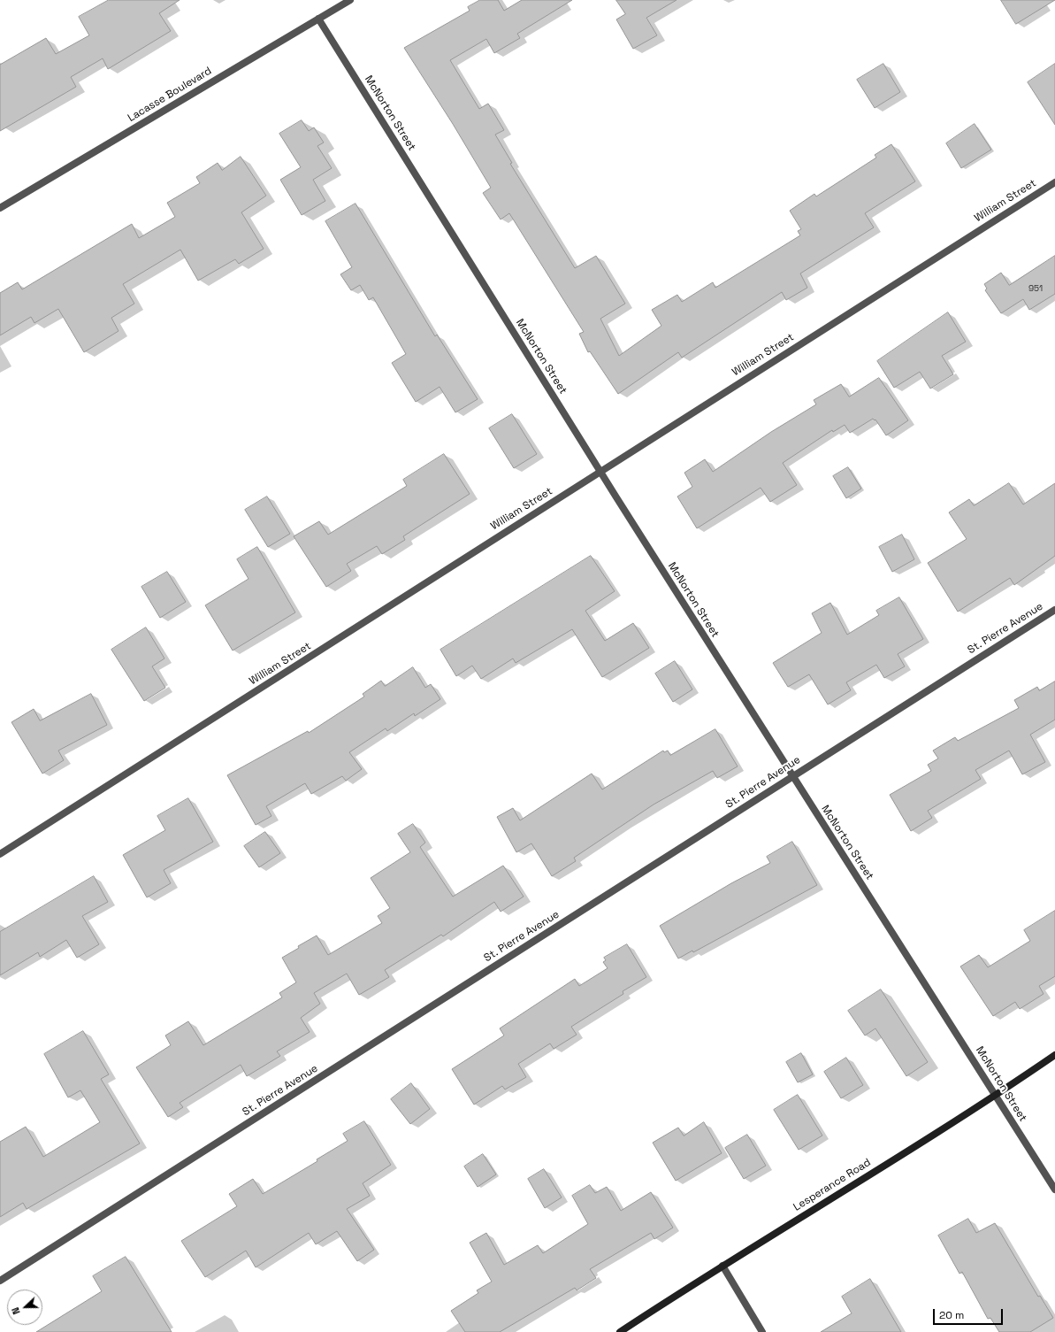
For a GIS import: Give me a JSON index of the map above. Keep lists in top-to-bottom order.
{
  "streets": {
    "main road": ["Lesperance Road"],
    "street": [
      "Lacasse Boulevard",
      "McNorton Street",
      "William Street",
      "St. Pierre Avenue"
    ]
  },
  "crossings": [
    ["Lacasse Boulevard", "McNorton Street"],
    ["McNorton Street", "William Street"],
    ["McNorton Street", "St. Pierre Avenue"],
    ["McNorton Street", "Lesperance Road"]
  ],
  "house_numbers": ["951"],
  "scale_bar": "20 m",
  "north": "left"
}
